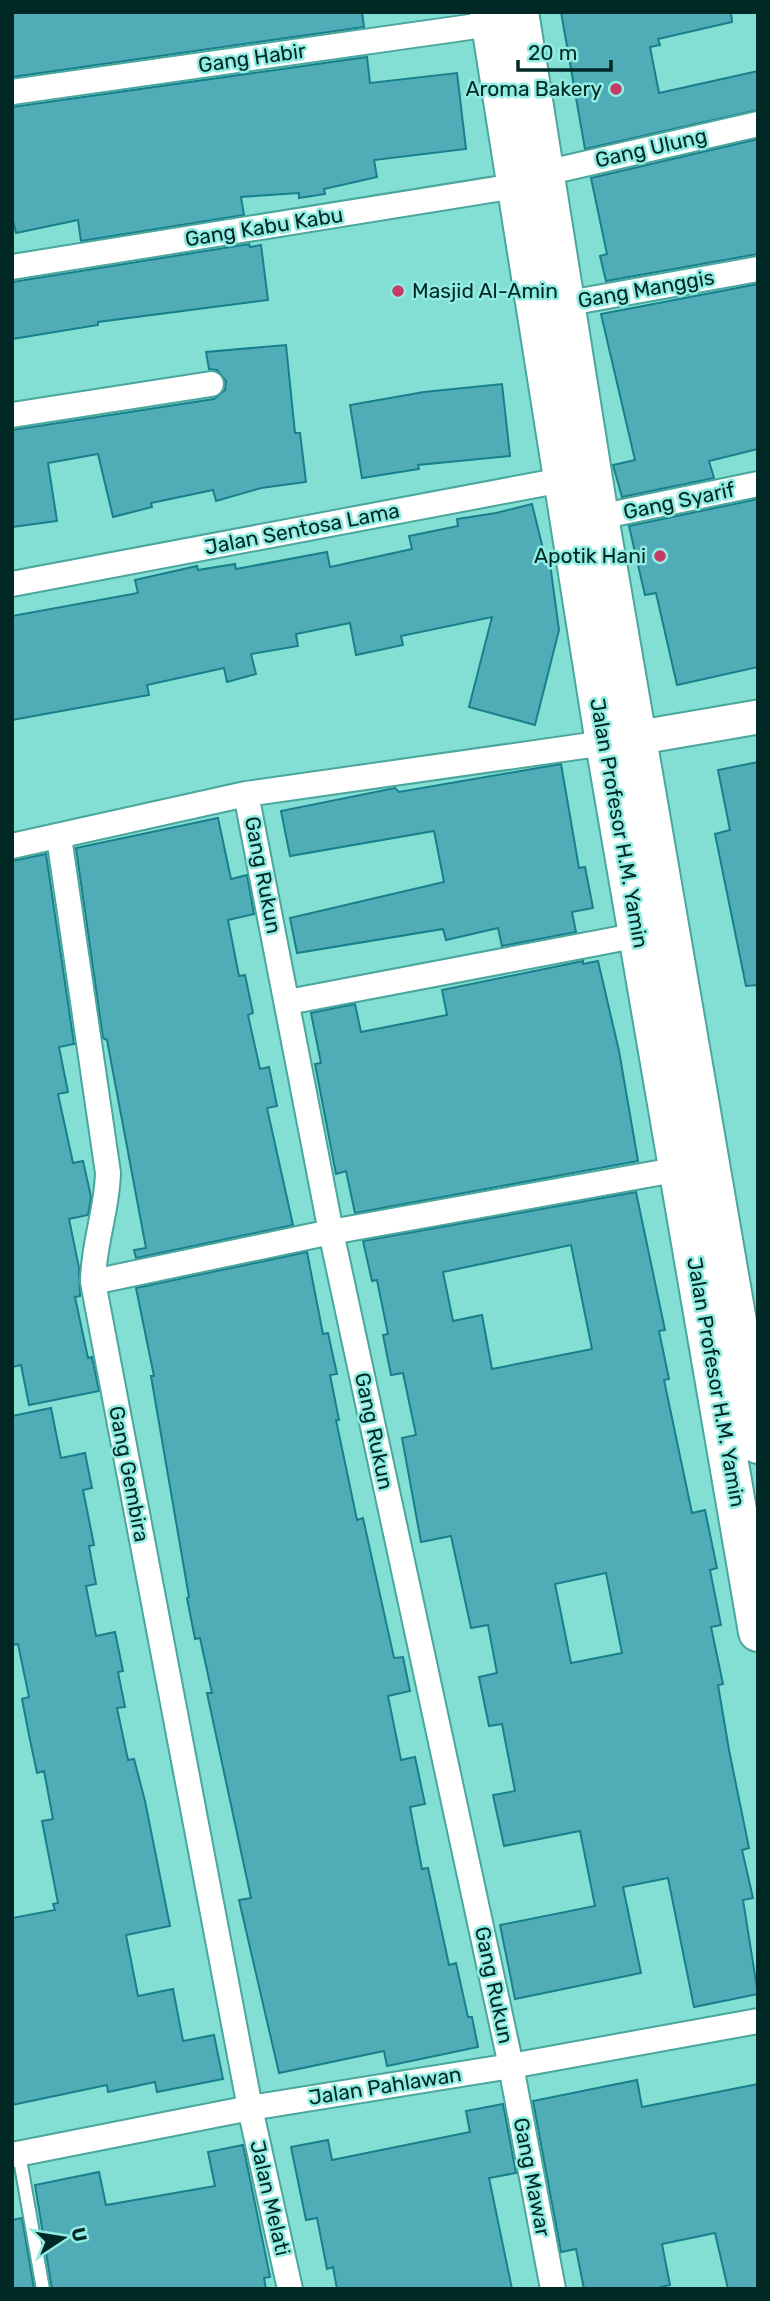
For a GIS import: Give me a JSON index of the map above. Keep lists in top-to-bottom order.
{
  "streets": {
    "main road": ["Jalan Profesor H.M. Yamin"],
    "street": [
      "Gang Habir",
      "Gang Ulung",
      "Gang Kabu Kabu",
      "Gang Manggis",
      "Gang Syarif",
      "Jalan Sentosa Lama",
      "Gang Rukun",
      "Gang Gembira",
      "Jalan Pahlawan",
      "Gang Mawar",
      "Jalan Melati"
    ]
  },
  "crossings": [
    ["Gang Habir", "Jalan Profesor H.M. Yamin"],
    ["Gang Ulung", "Gang Kabu Kabu"],
    ["Gang Ulung", "Jalan Profesor H.M. Yamin"],
    ["Gang Kabu Kabu", "Jalan Profesor H.M. Yamin"],
    ["Gang Manggis", "Jalan Profesor H.M. Yamin"],
    ["Gang Syarif", "Jalan Profesor H.M. Yamin"],
    ["Jalan Sentosa Lama", "Jalan Profesor H.M. Yamin"],
    ["Gang Rukun", "Jalan Pahlawan"],
    ["Gang Rukun", "Gang Mawar"],
    ["Gang Gembira", "Jalan Pahlawan"],
    ["Gang Gembira", "Jalan Melati"],
    ["Jalan Pahlawan", "Gang Mawar"],
    ["Jalan Pahlawan", "Jalan Melati"]
  ],
  "places": ["Aroma Bakery", "Masjid Al-Amin", "Apotik Hani"],
  "scale_bar": "20 m",
  "north": "right"
}
